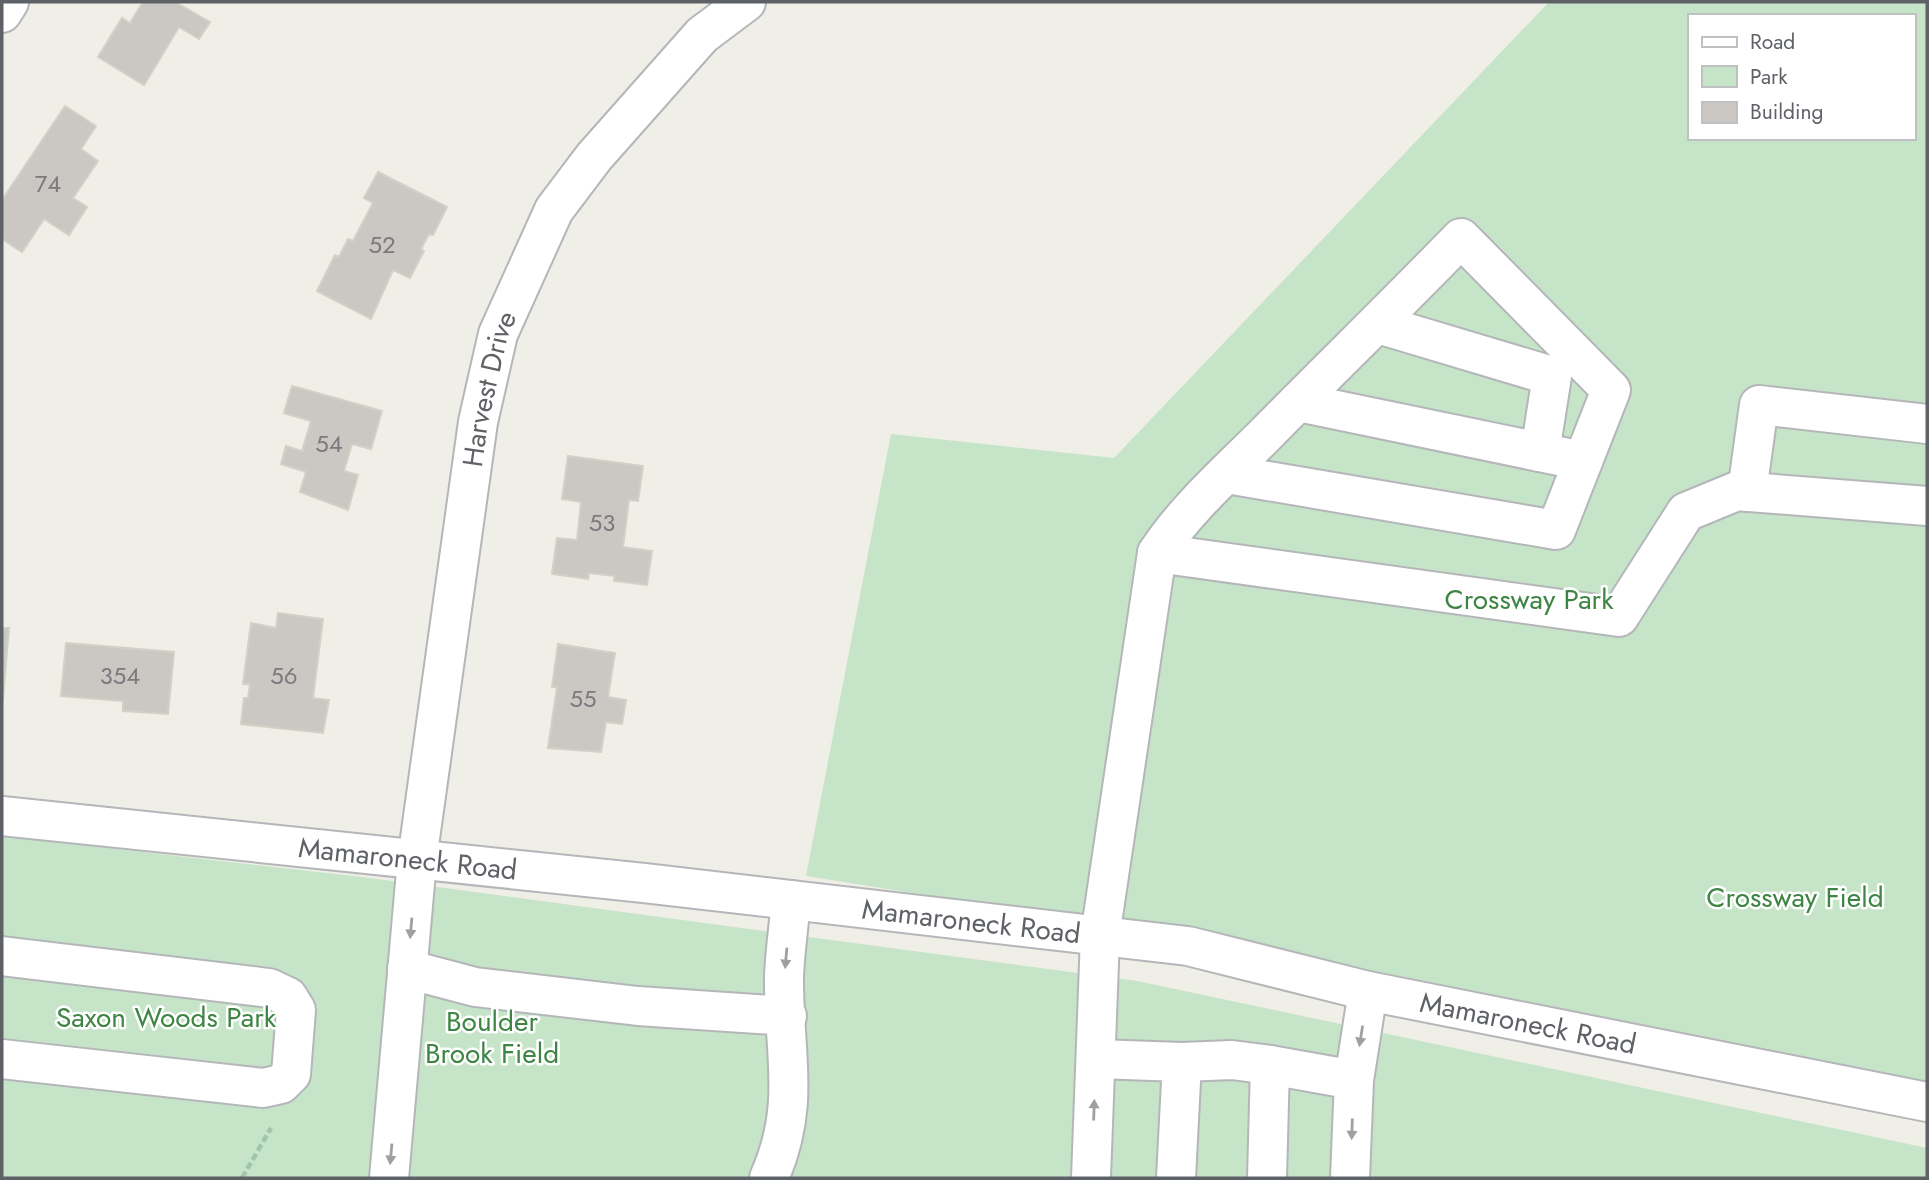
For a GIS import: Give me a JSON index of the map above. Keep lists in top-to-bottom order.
{
  "streets": {
    "street": ["Harvest Drive", "Mamaroneck Road"]
  },
  "crossings": [
    ["Harvest Drive", "Mamaroneck Road"]
  ],
  "parks": [
    "Crossway Park",
    "Crossway Field",
    "Saxon Woods Park",
    "Boulder Brook Field"
  ],
  "house_numbers": [
    "74",
    "52",
    "54",
    "53",
    "354",
    "56",
    "55"
  ],
  "legend": ["Road", "Park", "Building"]
}
